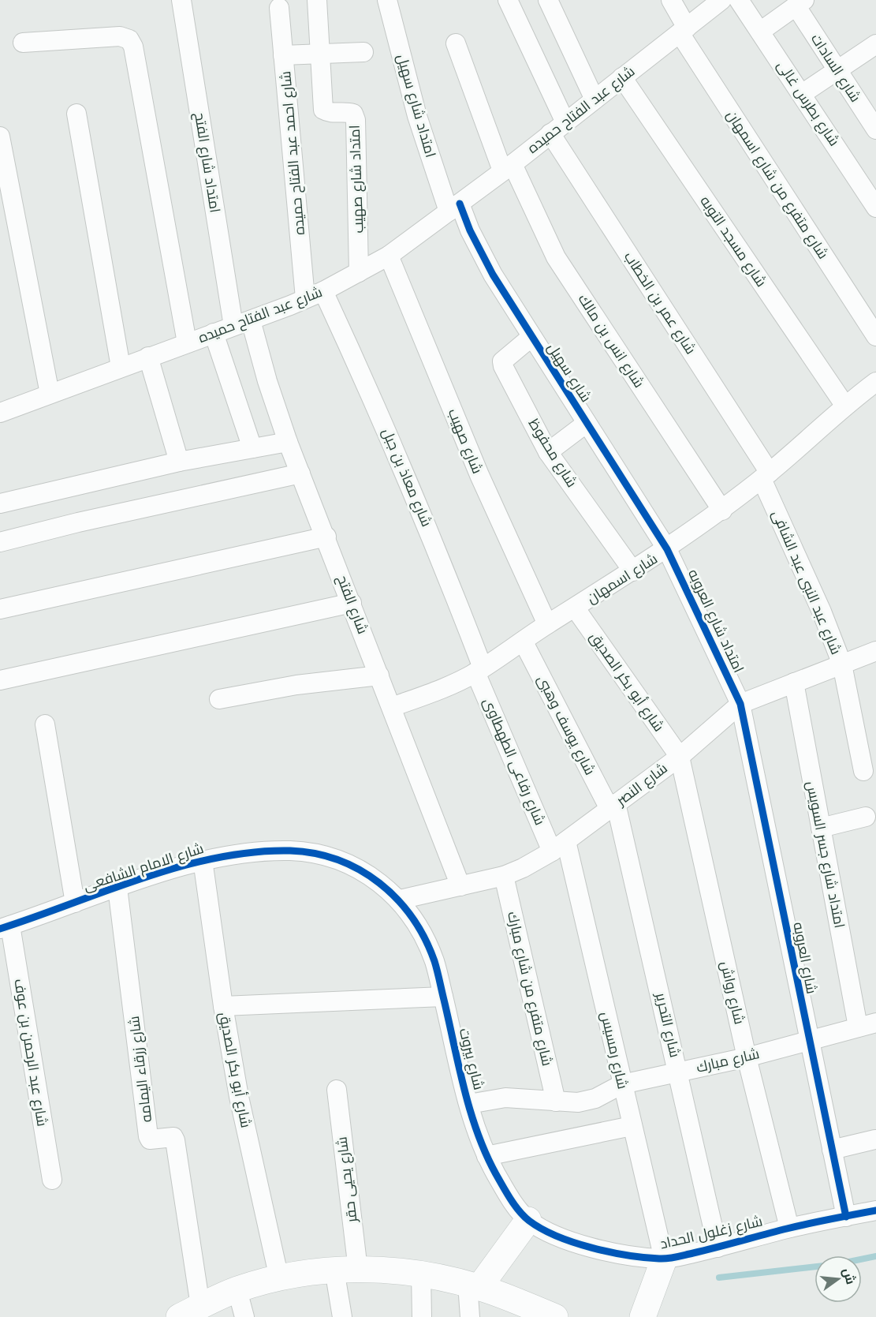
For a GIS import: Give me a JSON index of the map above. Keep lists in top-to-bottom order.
{
  "streets": {
    "street": [
      "شارع السادات",
      "شارع بطرس غالى",
      "امتداد شارع سهيل",
      "شارع عبد الفتاح حميده",
      "شارع احمد عبد الفتاح حميده",
      "امتداد شارع الفتح",
      "امتداد شارع صهيب",
      "شارع متفرع من شارع اسمهان",
      "شارع مسجد التوبه",
      "شارع عمر بن الخطاب",
      "شارع انس بن مالك",
      "شارع سهيل",
      "شارع صهيب",
      "شارع محفوظ",
      "شارع معاذ بن جبل",
      "شارع اسمهان",
      "شارع عبد النبى عبد الشافى",
      "شارع الفتح",
      "امتداد شارع العروبه",
      "شارع أبو بكر الصديق",
      "شارع يوسف وهبى",
      "شارع رفاعى الطهطاوى",
      "شارع النصر",
      "امتداد شارع جسر السويس",
      "شارع الامام الشافعى",
      "شارع العروبه",
      "شارع متفرع من شارع مبارك",
      "شارع رواش",
      "شارع التحرير",
      "شارع رمسيس",
      "شارع عبد الرحمن بن عوف",
      "شارع بيروت",
      "شارع مبارك",
      "شارع زرقاء اليمامه",
      "شارع يحيى حقر",
      "شارع زغلول الحداد"
    ]
  },
  "crossings": [
    ["امتداد شارع سهيل", "شارع عبد الفتاح حميده"],
    ["امتداد شارع سهيل", "شارع سهيل"],
    ["شارع عبد الفتاح حميده", "شارع احمد عبد الفتاح حميده"],
    ["شارع عبد الفتاح حميده", "امتداد شارع الفتح"],
    ["شارع عبد الفتاح حميده", "امتداد شارع صهيب"],
    ["شارع عبد الفتاح حميده", "شارع متفرع من شارع اسمهان"],
    ["شارع عبد الفتاح حميده", "شارع مسجد التوبه"],
    ["شارع عبد الفتاح حميده", "شارع عمر بن الخطاب"],
    ["شارع عبد الفتاح حميده", "شارع انس بن مالك"],
    ["شارع عبد الفتاح حميده", "شارع سهيل"],
    ["شارع عبد الفتاح حميده", "شارع صهيب"],
    ["شارع عبد الفتاح حميده", "شارع معاذ بن جبل"],
    ["شارع عبد الفتاح حميده", "شارع الفتح"],
    ["امتداد شارع الفتح", "شارع الفتح"],
    ["شارع مسجد التوبه", "شارع اسمهان"],
    ["شارع عمر بن الخطاب", "شارع اسمهان"],
    ["شارع عمر بن الخطاب", "شارع عبد النبى عبد الشافى"],
    ["شارع انس بن مالك", "شارع اسمهان"],
    ["شارع سهيل", "شارع محفوظ"],
    ["شارع سهيل", "شارع اسمهان"],
    ["شارع سهيل", "امتداد شارع العروبه"],
    ["شارع صهيب", "شارع اسمهان"],
    ["شارع محفوظ", "شارع اسمهان"],
    ["شارع معاذ بن جبل", "شارع اسمهان"],
    ["شارع معاذ بن جبل", "شارع رفاعى الطهطاوى"],
    ["شارع اسمهان", "شارع عبد النبى عبد الشافى"],
    ["شارع اسمهان", "شارع الفتح"],
    ["شارع اسمهان", "امتداد شارع العروبه"],
    ["شارع اسمهان", "شارع أبو بكر الصديق"],
    ["شارع اسمهان", "شارع يوسف وهبى"],
    ["شارع اسمهان", "شارع رفاعى الطهطاوى"],
    ["شارع عبد النبى عبد الشافى", "شارع النصر"],
    ["شارع الفتح", "شارع النصر"],
    ["امتداد شارع العروبه", "شارع النصر"],
    ["امتداد شارع العروبه", "شارع العروبه"],
    ["شارع أبو بكر الصديق", "شارع النصر"],
    ["شارع أبو بكر الصديق", "شارع الامام الشافعى"],
    ["شارع أبو بكر الصديق", "شارع رواش"],
    ["شارع يوسف وهبى", "شارع النصر"],
    ["شارع يوسف وهبى", "شارع التحرير"],
    ["شارع رفاعى الطهطاوى", "شارع النصر"],
    ["شارع رفاعى الطهطاوى", "شارع رمسيس"],
    ["شارع النصر", "امتداد شارع جسر السويس"],
    ["شارع النصر", "شارع الامام الشافعى"],
    ["شارع النصر", "شارع العروبه"],
    ["شارع النصر", "شارع متفرع من شارع مبارك"],
    ["شارع النصر", "شارع رواش"],
    ["شارع النصر", "شارع التحرير"],
    ["شارع النصر", "شارع رمسيس"],
    ["شارع النصر", "شارع بيروت"],
    ["امتداد شارع جسر السويس", "شارع مبارك"],
    ["شارع الامام الشافعى", "شارع عبد الرحمن بن عوف"],
    ["شارع الامام الشافعى", "شارع بيروت"],
    ["شارع الامام الشافعى", "شارع زرقاء اليمامه"],
    ["شارع العروبه", "شارع مبارك"],
    ["شارع العروبه", "شارع زغلول الحداد"],
    ["شارع متفرع من شارع مبارك", "شارع مبارك"],
    ["شارع رواش", "شارع مبارك"],
    ["شارع رواش", "شارع زغلول الحداد"],
    ["شارع التحرير", "شارع مبارك"],
    ["شارع التحرير", "شارع زغلول الحداد"],
    ["شارع رمسيس", "شارع مبارك"],
    ["شارع رمسيس", "شارع زغلول الحداد"],
    ["شارع بيروت", "شارع مبارك"],
    ["شارع بيروت", "شارع زغلول الحداد"]
  ],
  "north": "right"
}
